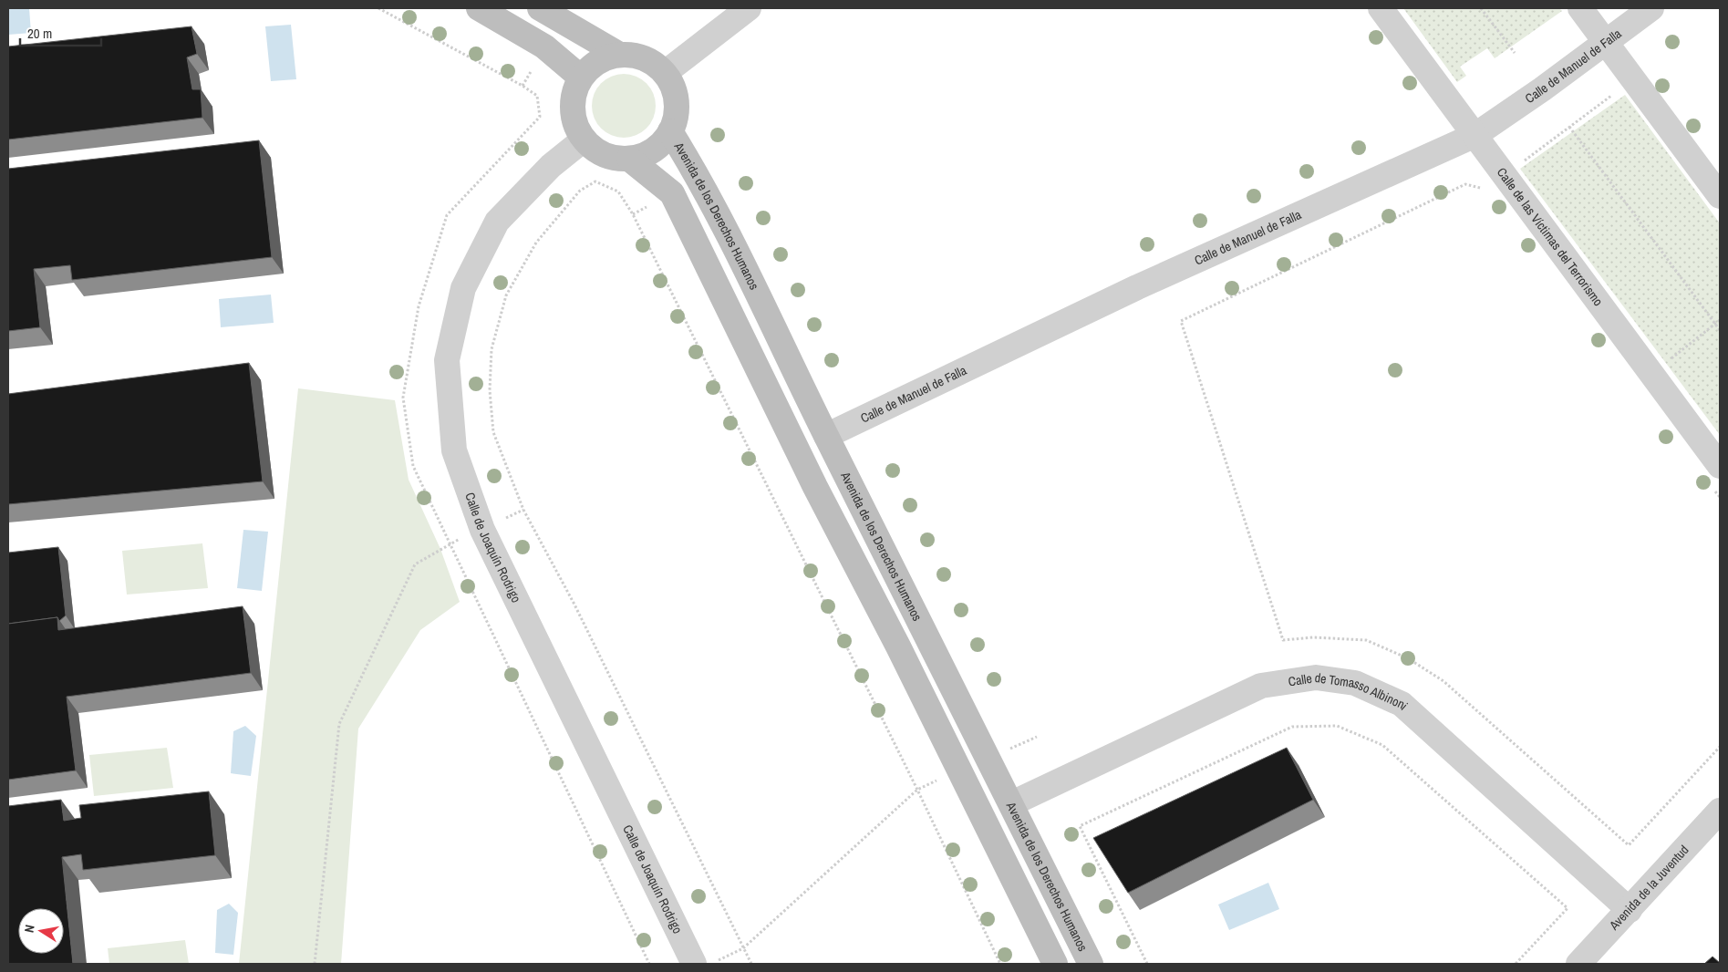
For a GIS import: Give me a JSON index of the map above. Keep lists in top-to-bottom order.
{
  "streets": {
    "main road": ["Avenida de los Derechos Humanos"],
    "street": [
      "Calle de Manuel de Falla",
      "Calle de las Víctimas del Terrorismo",
      "Calle de Joaquín Rodrigo",
      "Calle de Tomasso Albinoni",
      "Avenida de la Juventud"
    ]
  },
  "crossings": [
    ["Calle de Manuel de Falla", "Avenida de los Derechos Humanos"],
    ["Calle de Manuel de Falla", "Calle de las Víctimas del Terrorismo"],
    ["Avenida de los Derechos Humanos", "Calle de Joaquín Rodrigo"],
    ["Avenida de los Derechos Humanos", "Calle de Tomasso Albinoni"],
    ["Calle de Tomasso Albinoni", "Avenida de la Juventud"]
  ],
  "scale_bar": "20 m",
  "north": "left"
}
